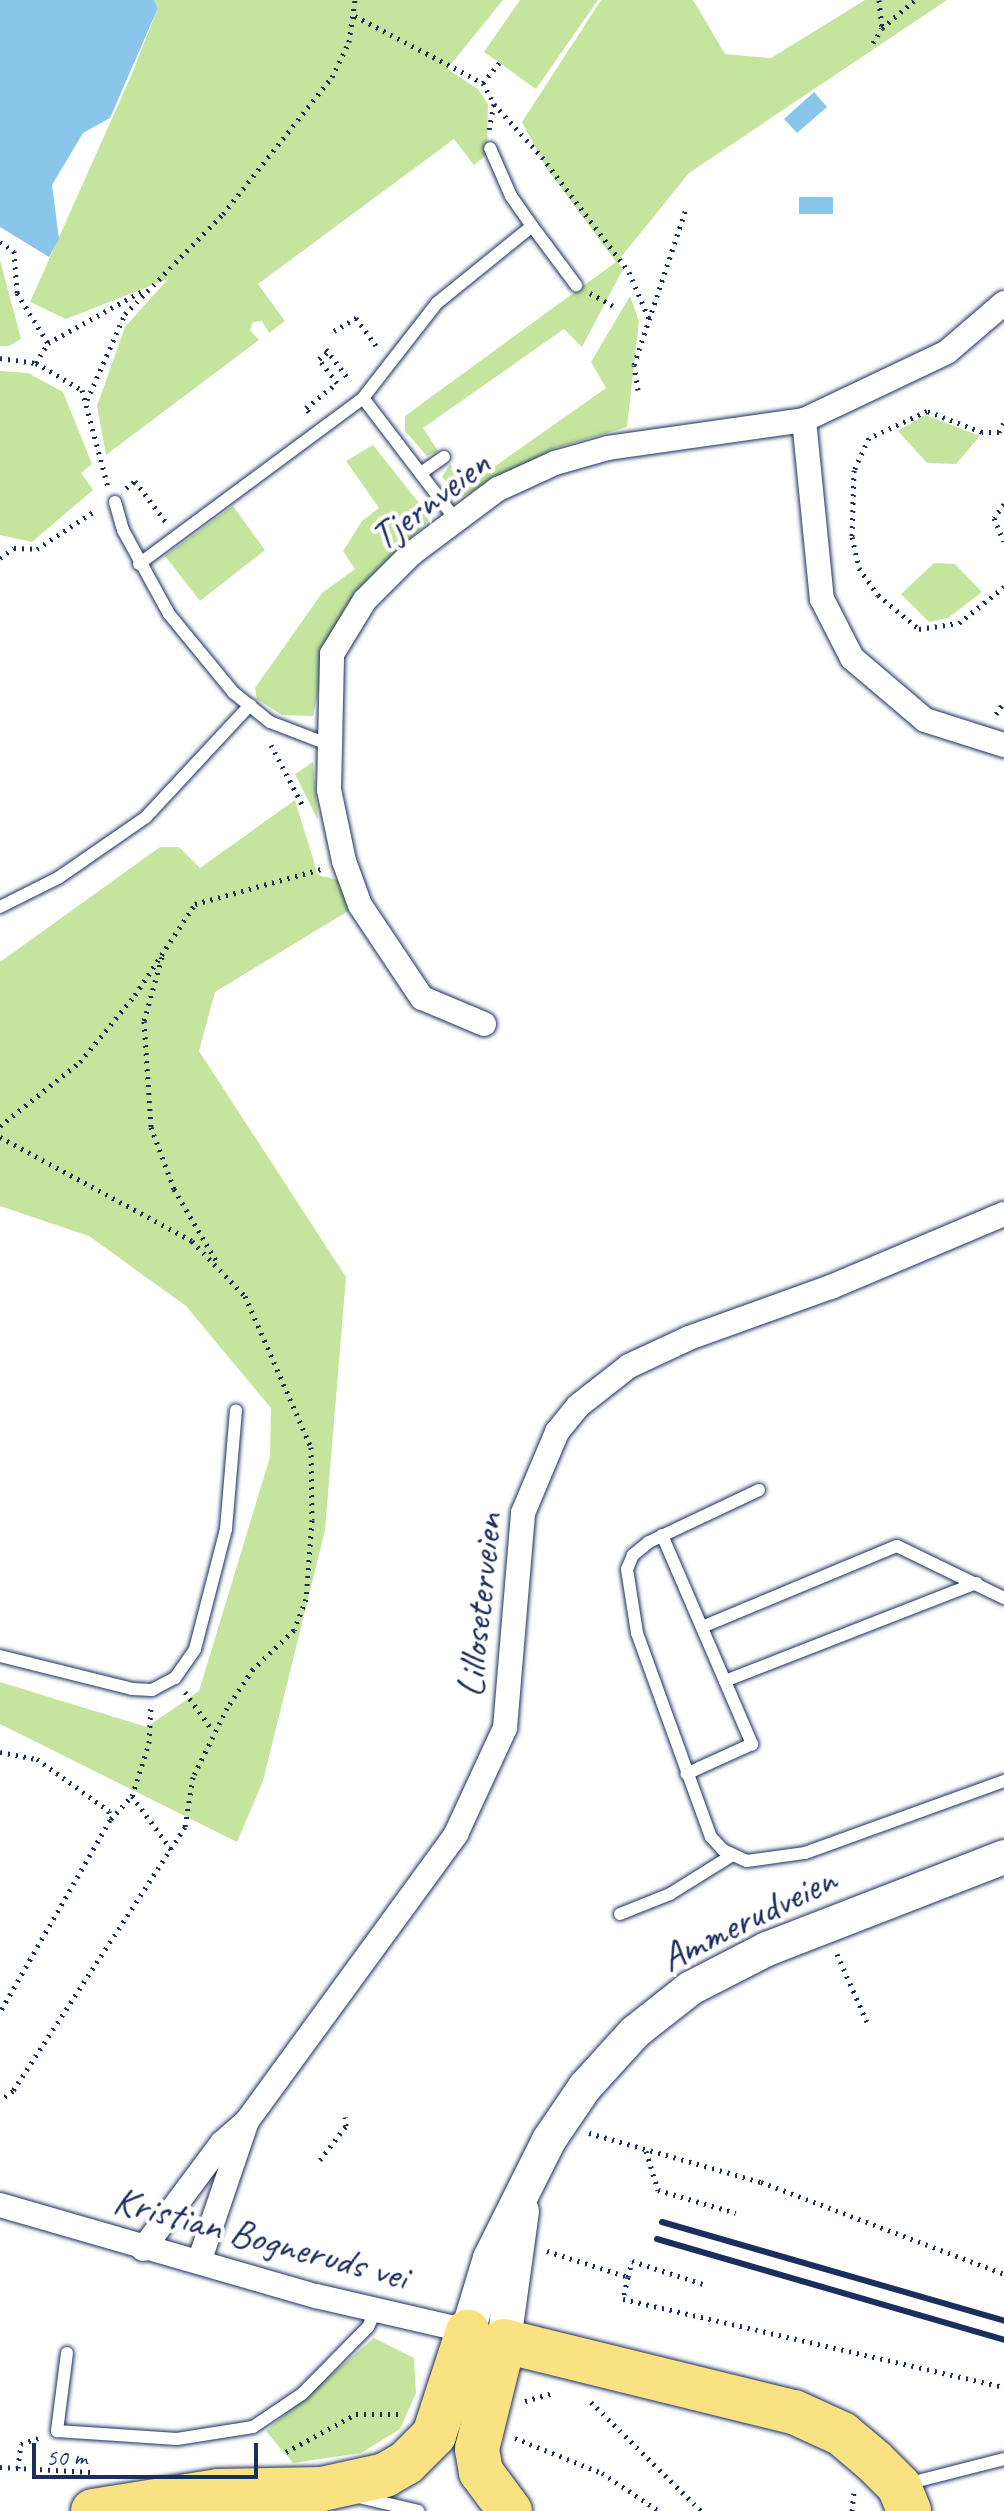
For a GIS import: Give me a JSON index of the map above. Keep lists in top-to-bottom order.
{
  "streets": {
    "street": [
      "Tjernveien",
      "Lilloseterveien",
      "Ammerudveien",
      "Kristian Bogneruds vei"
    ]
  },
  "crossings": [
    ["Lilloseterveien", "Kristian Bogneruds vei"],
    ["Ammerudveien", "Kristian Bogneruds vei"]
  ],
  "scale_bar": "50 m"
}
